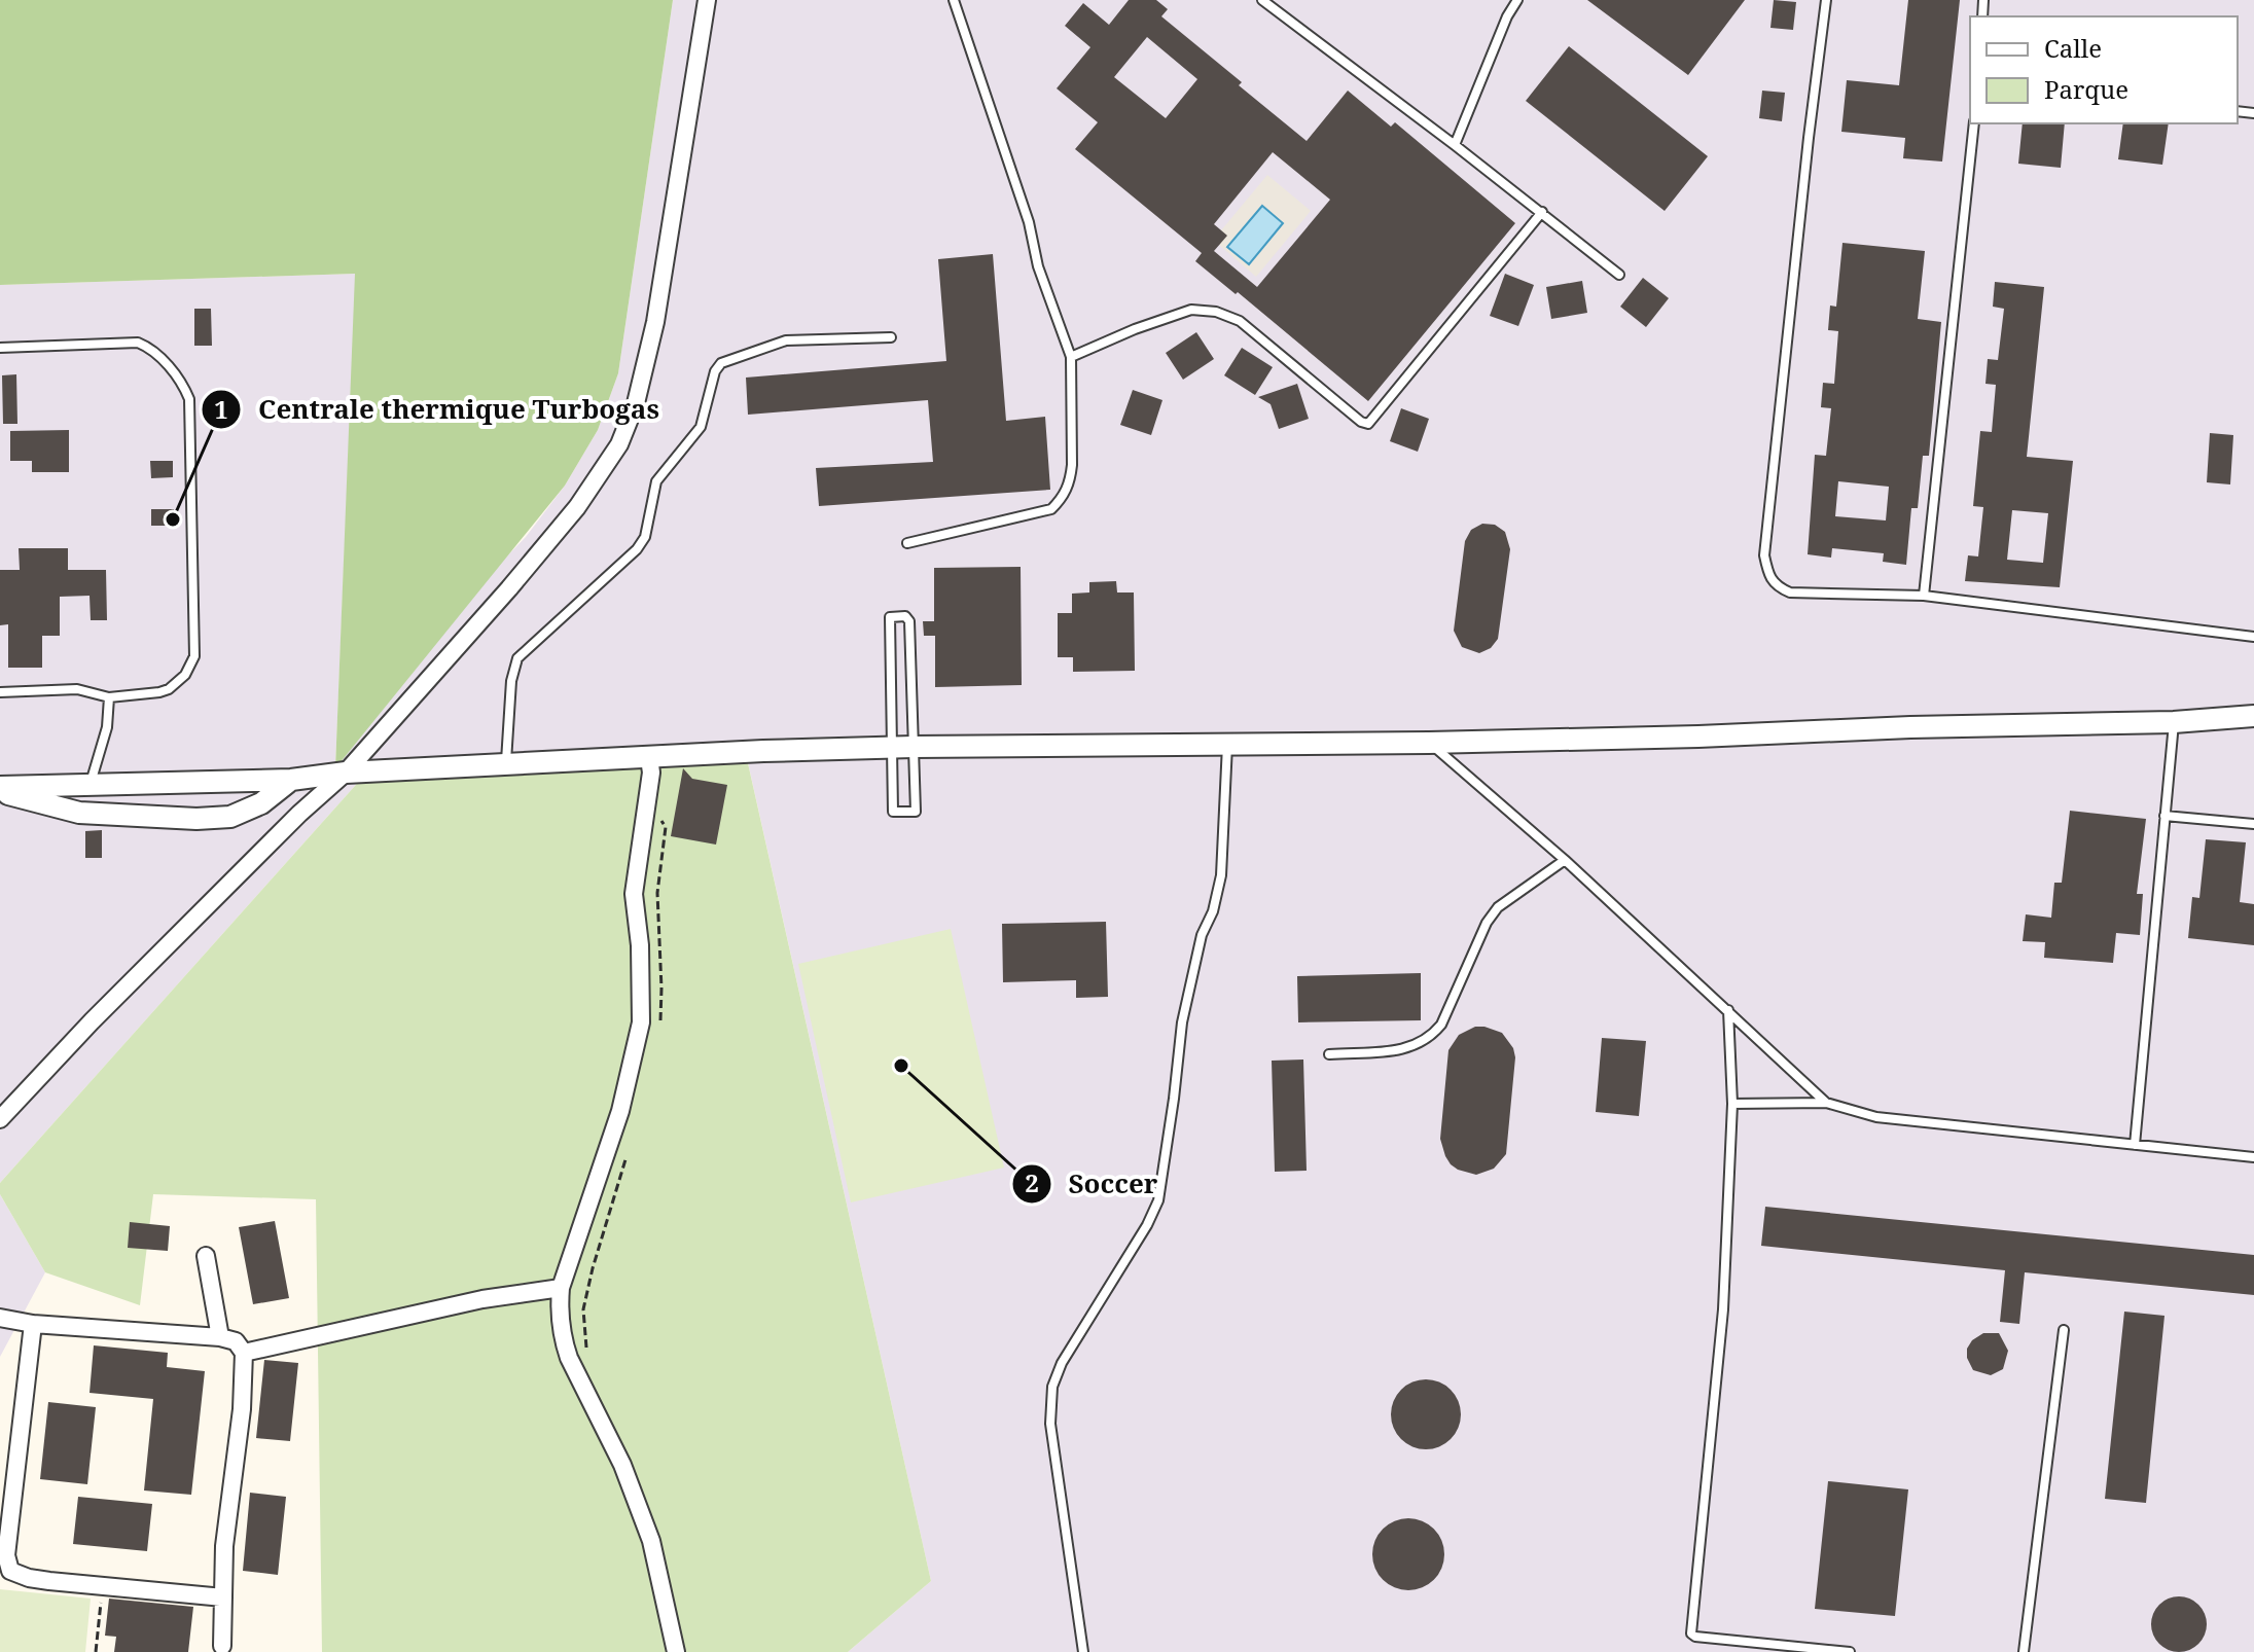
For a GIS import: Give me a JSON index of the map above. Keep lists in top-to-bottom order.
{
  "places": ["Centrale thermique Turbogas", "Soccer"],
  "legend": ["Calle", "Parque"]
}
